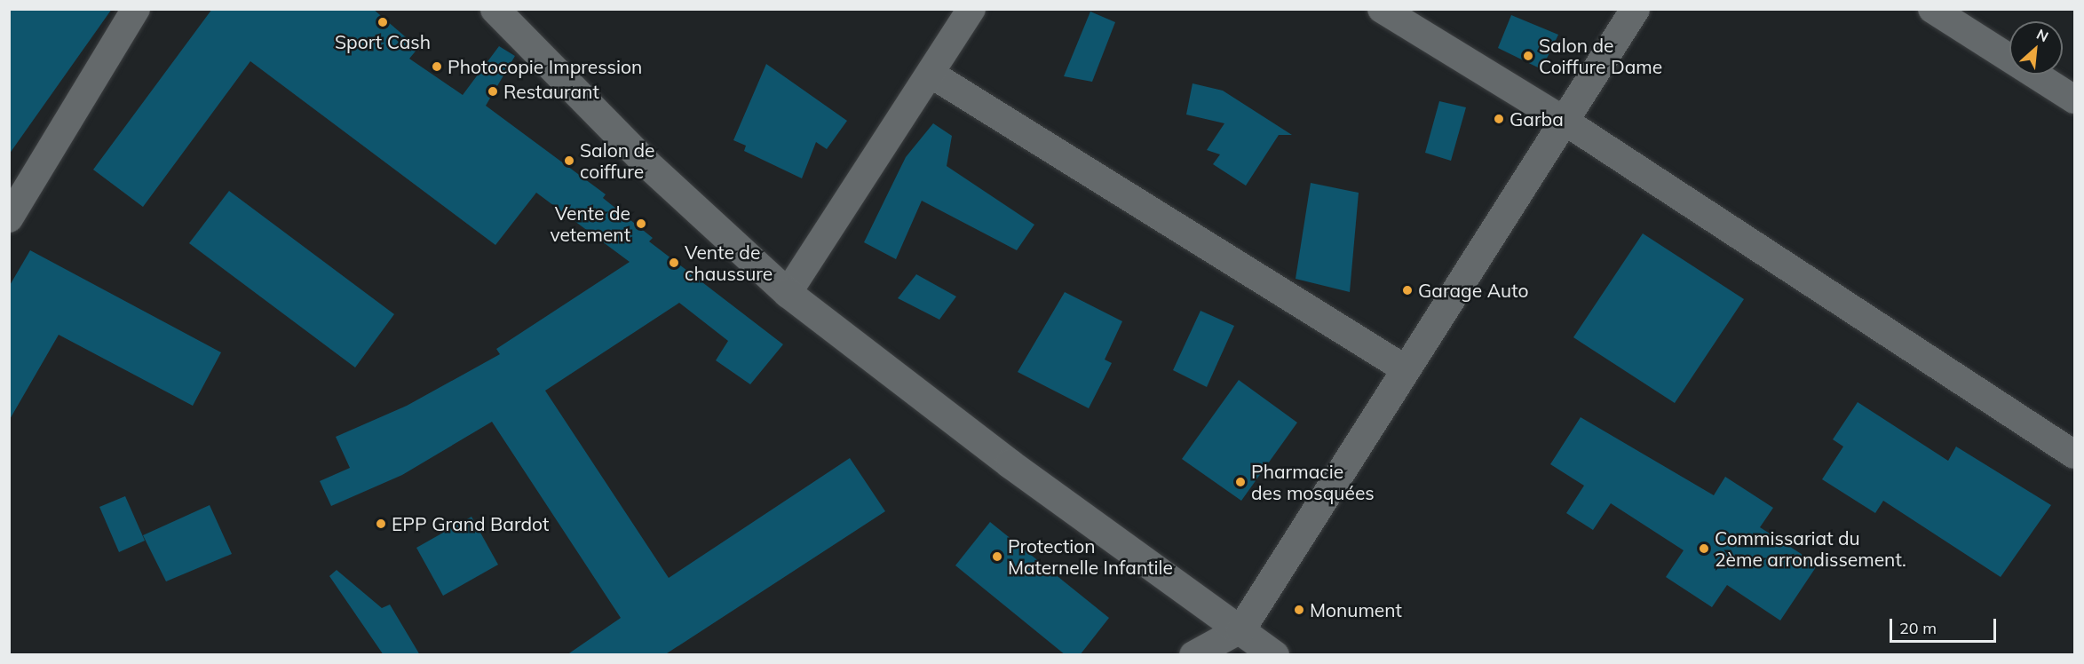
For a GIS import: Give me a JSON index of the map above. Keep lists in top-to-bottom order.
{
  "places": [
    "Sport Cash",
    "Salon de Coiffure Dame",
    "Photocopie Impression",
    "Restaurant",
    "Garba",
    "Salon de coiffure",
    "Vente de vetement",
    "Vente de chaussure",
    "Garage Auto",
    "Pharmacie des mosquées",
    "EPP Grand Bardot",
    "Commissariat du 2ème arrondissement.",
    "Protection Maternelle Infantile",
    "Monument"
  ],
  "scale_bar": "20 m",
  "north": "top right"
}
